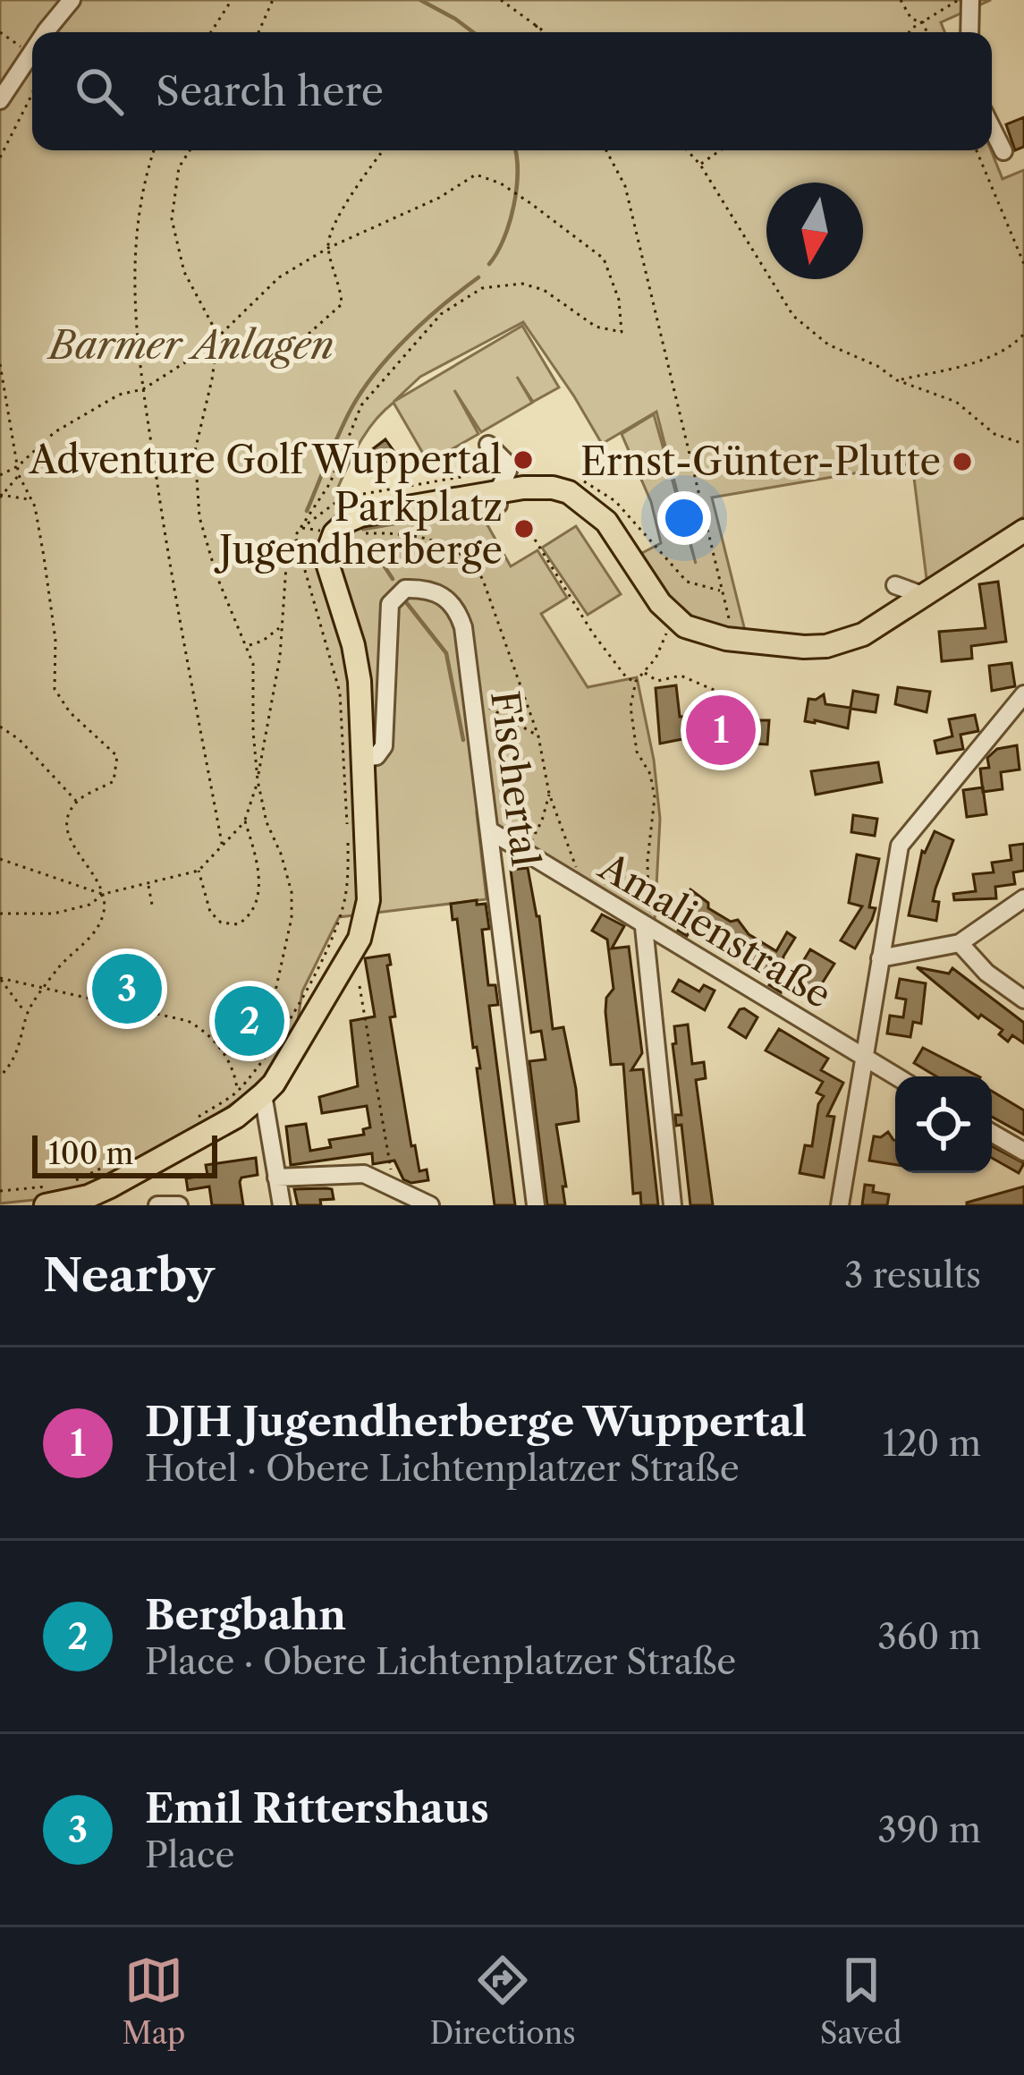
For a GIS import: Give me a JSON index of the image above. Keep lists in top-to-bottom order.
{
  "streets": {
    "street": ["Fischertal", "Amalienstraße"]
  },
  "crossings": [
    ["Fischertal", "Amalienstraße"]
  ],
  "parks": ["Barmer Anlagen"],
  "places": ["Adventure Golf Wuppertal", "Ernst-Günter-Plutte", "Parkplatz Jugendherberge"],
  "scale_bar": "100 m",
  "north": "bottom",
  "page": {
    "search": "Search here",
    "pins": ["1", "3", "2"],
    "scale": "100 m",
    "heading": ["Nearby", "3 results"],
    "list": [
      {
        "mark": "1",
        "name": "DJH Jugendherberge Wuppertal",
        "note": "Hotel · Obere Lichtenplatzer Straße",
        "value": "120 m"
      },
      {
        "mark": "2",
        "name": "Bergbahn",
        "note": "Place · Obere Lichtenplatzer Straße",
        "value": "360 m"
      },
      {
        "mark": "3",
        "name": "Emil Rittershaus",
        "note": "Place",
        "value": "390 m"
      }
    ],
    "nav": ["Map", "Directions", "Saved"]
  }
}
